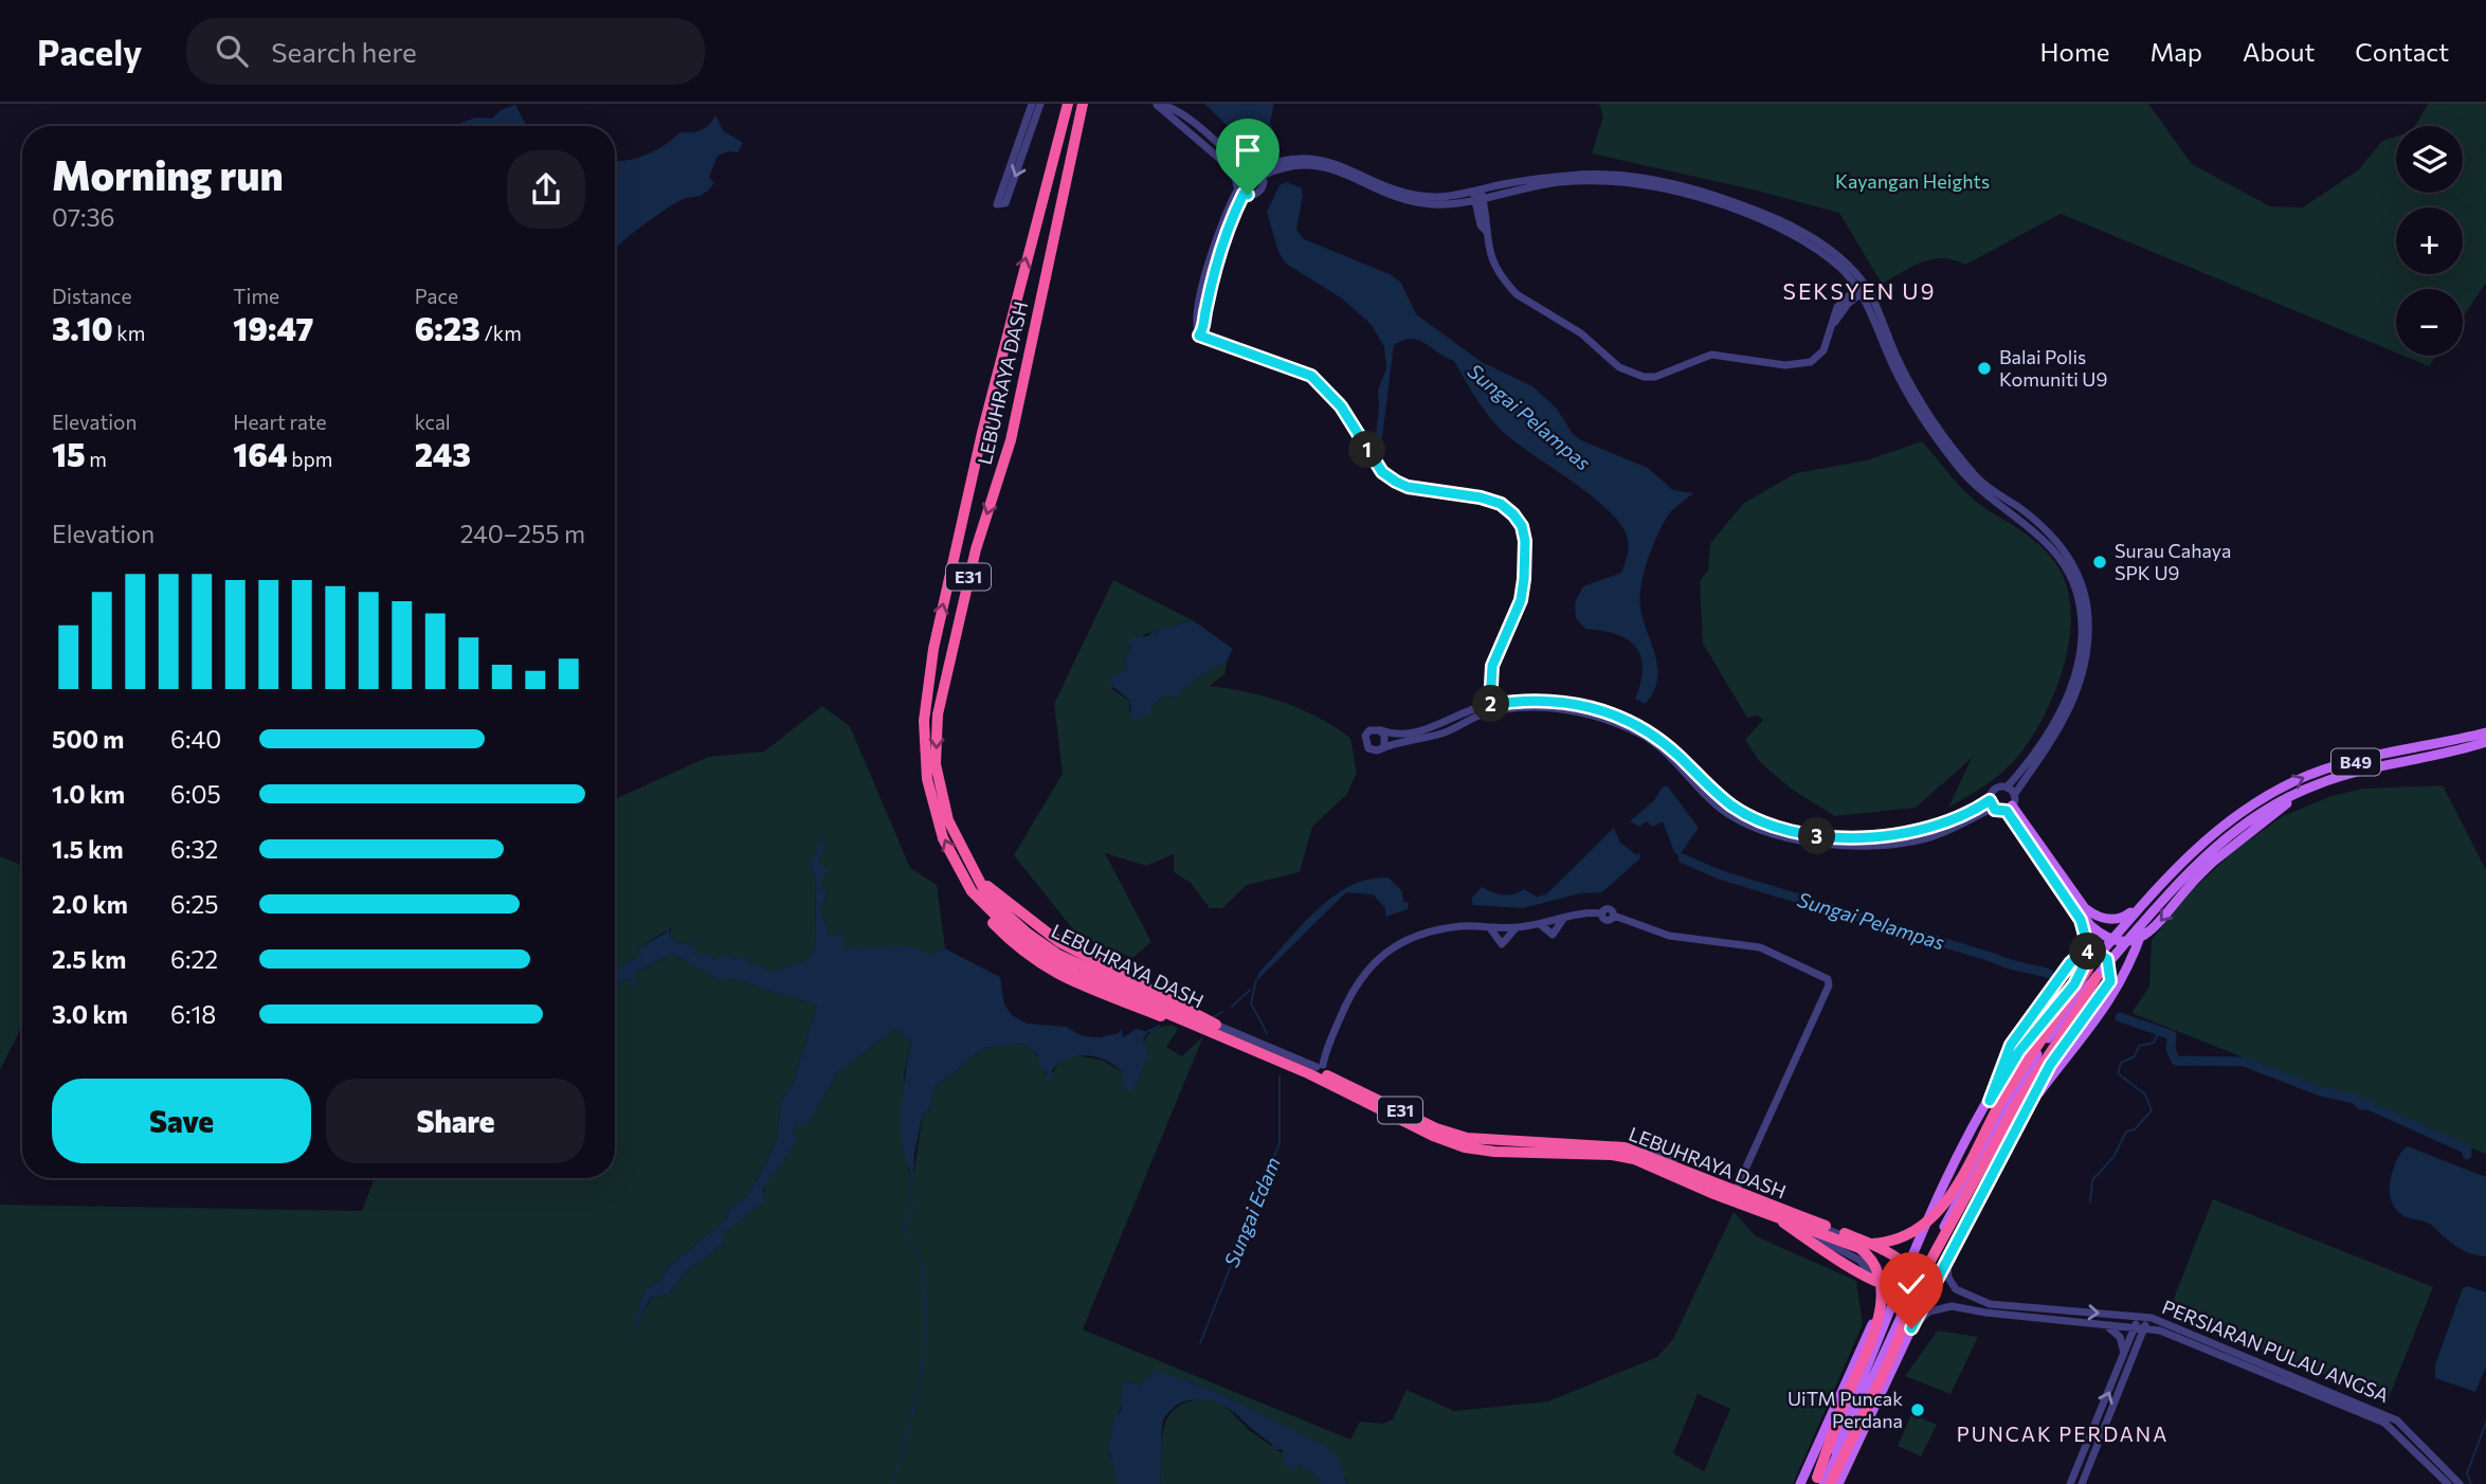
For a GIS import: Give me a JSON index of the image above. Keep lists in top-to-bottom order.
{
  "streets": {
    "highway": ["LEBUHRAYA DASH", "E31"],
    "main road": ["B49"],
    "street": ["PERSIARAN PULAU ANGSA"]
  },
  "crossings": [
    ["LEBUHRAYA DASH", "B49"],
    ["B49", "PERSIARAN PULAU ANGSA"]
  ],
  "districts": ["SEKSYEN U9", "PUNCAK PERDANA"],
  "water": ["Sungai Pelampas", "Sungai Edam"],
  "parks": ["Kayangan Heights"],
  "places": ["Balai Polis Komuniti U9", "Surau Cahaya SPK U9", "UiTM Puncak Perdana"],
  "page": {
    "header": "Pacely",
    "search": "Search here",
    "nav": [
      "Home",
      "Map",
      "About",
      "Contact"
    ],
    "map_buttons": ["+", "−"],
    "heading": ["Morning run", "07:36"],
    "stats": [
      ["Distance", "3.10 km"],
      ["Time", "19:47"],
      ["Pace", "6:23 /km"],
      ["Elevation", "15 m"],
      ["Heart rate", "164 bpm"],
      ["kcal", "243"]
    ],
    "pins": [
      "1",
      "2",
      "3",
      "4"
    ],
    "chart": ["Elevation", "240–255 m"],
    "list": [
      {
        "name": "500 m",
        "note": "6:40"
      },
      {
        "name": "1.0 km",
        "note": "6:05"
      },
      {
        "name": "1.5 km",
        "note": "6:32"
      },
      {
        "name": "2.0 km",
        "note": "6:25"
      },
      {
        "name": "2.5 km",
        "note": "6:22"
      },
      {
        "name": "3.0 km",
        "note": "6:18"
      }
    ],
    "buttons": ["Save", "Share"]
  }
}
